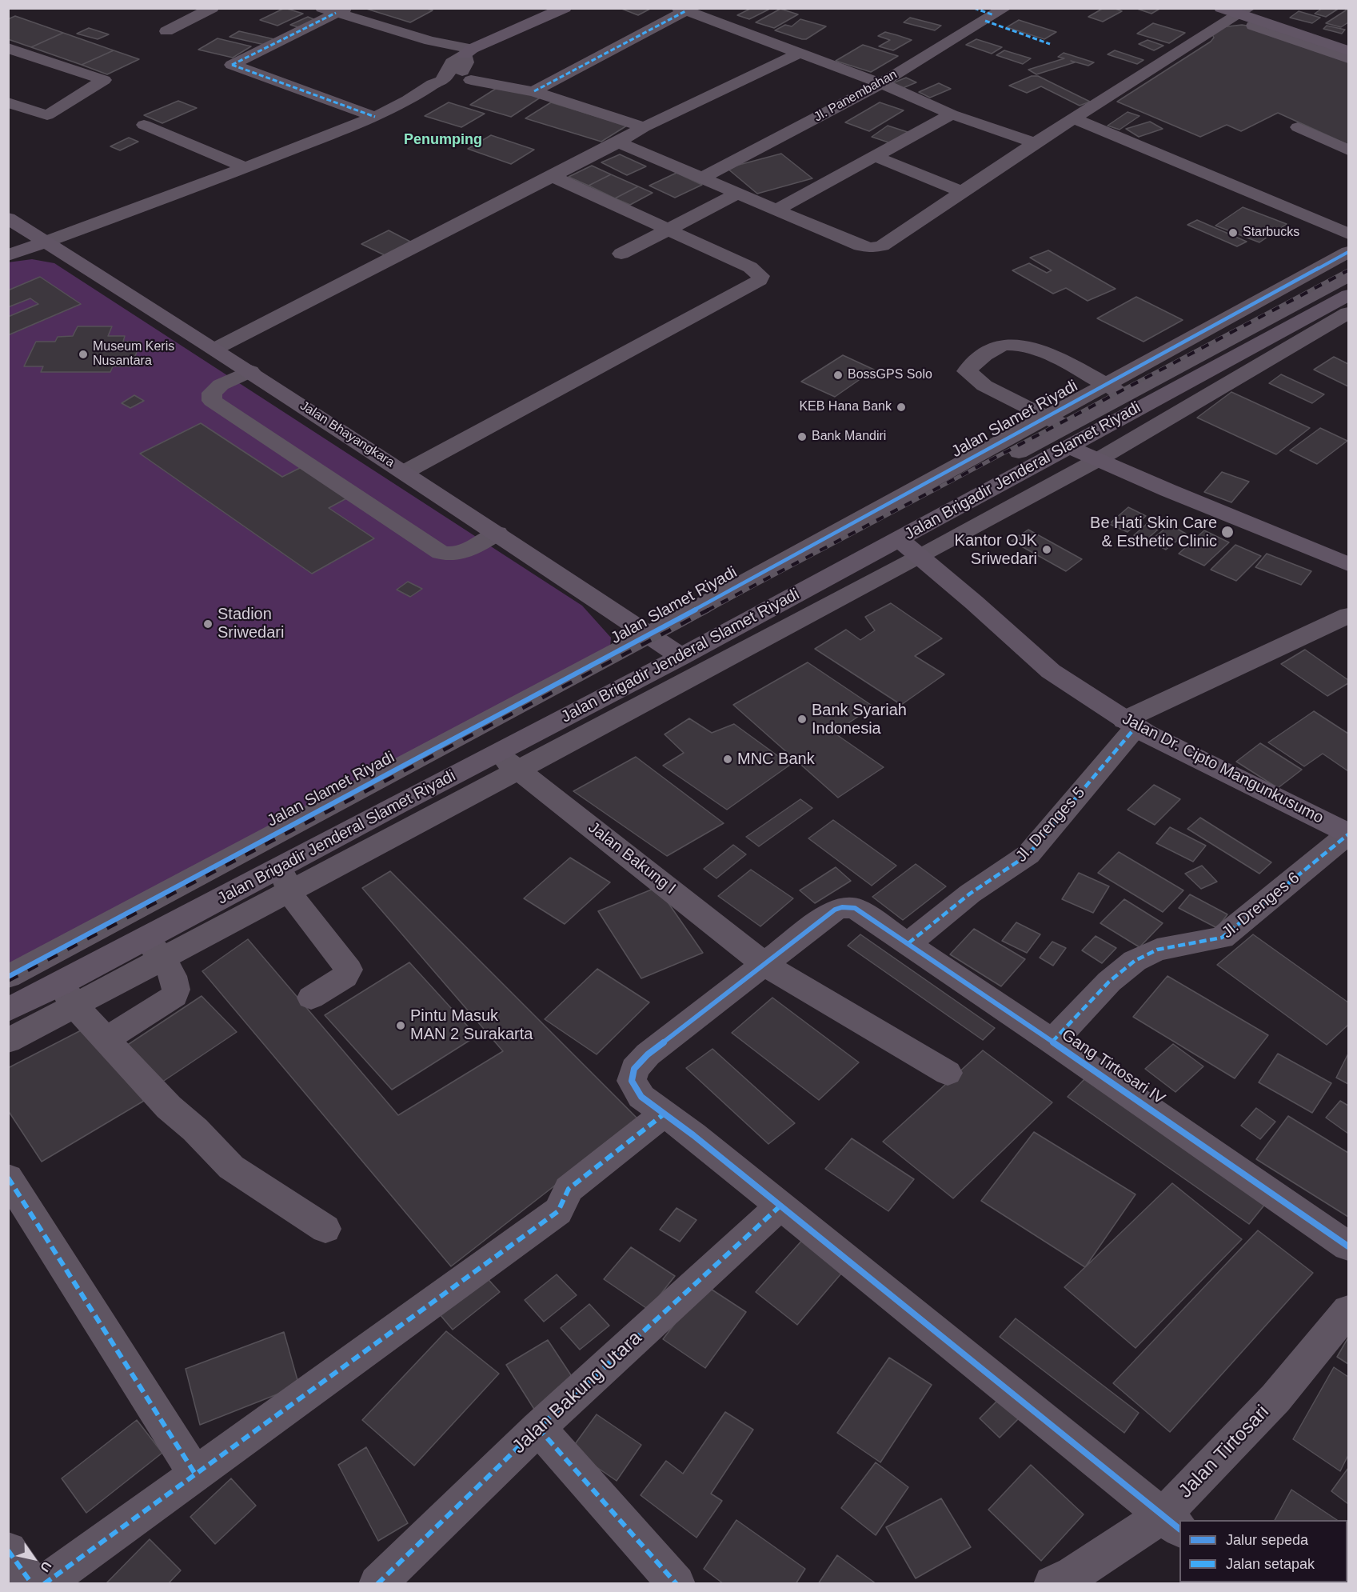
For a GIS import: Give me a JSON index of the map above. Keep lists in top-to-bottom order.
{
  "streets": {
    "main road": ["Jalan Bhayangkara", "Jalan Brigadir Jenderal Slamet Riyadi", "Jalan Dr. Cipto Mangunkusumo"],
    "street": [
      "Jl. Panembahan",
      "Jalan Slamet Riyadi",
      "Jl. Drenges 5",
      "Jalan Bakung I",
      "Jl. Drenges 6",
      "Gang Tirtosari IV",
      "Jalan Bakung Utara",
      "Jalan Tirtosari"
    ]
  },
  "crossings": [
    ["Jalan Slamet Riyadi", "Jalan Bhayangkara"],
    ["Jalan Slamet Riyadi", "Jalan Brigadir Jenderal Slamet Riyadi"],
    ["Jalan Bhayangkara", "Jalan Brigadir Jenderal Slamet Riyadi"],
    ["Jalan Brigadir Jenderal Slamet Riyadi", "Jalan Dr. Cipto Mangunkusumo"],
    ["Jalan Brigadir Jenderal Slamet Riyadi", "Jalan Bakung I"],
    ["Jalan Dr. Cipto Mangunkusumo", "Jl. Drenges 5"],
    ["Jalan Dr. Cipto Mangunkusumo", "Jl. Drenges 6"],
    ["Jl. Drenges 5", "Gang Tirtosari IV"],
    ["Jalan Bakung I", "Gang Tirtosari IV"],
    ["Jl. Drenges 6", "Gang Tirtosari IV"]
  ],
  "districts": ["Penumping"],
  "places": [
    "Starbucks",
    "Museum Keris Nusantara",
    "BossGPS Solo",
    "KEB Hana Bank",
    "Bank Mandiri",
    "Be Hati Skin Care & Esthetic Clinic",
    "Kantor OJK Sriwedari",
    "Stadion Sriwedari",
    "Bank Syariah Indonesia",
    "MNC Bank",
    "Pintu Masuk MAN 2 Surakarta"
  ],
  "legend": ["Jalur sepeda", "Jalan setapak"],
  "north": "bottom right"
}
